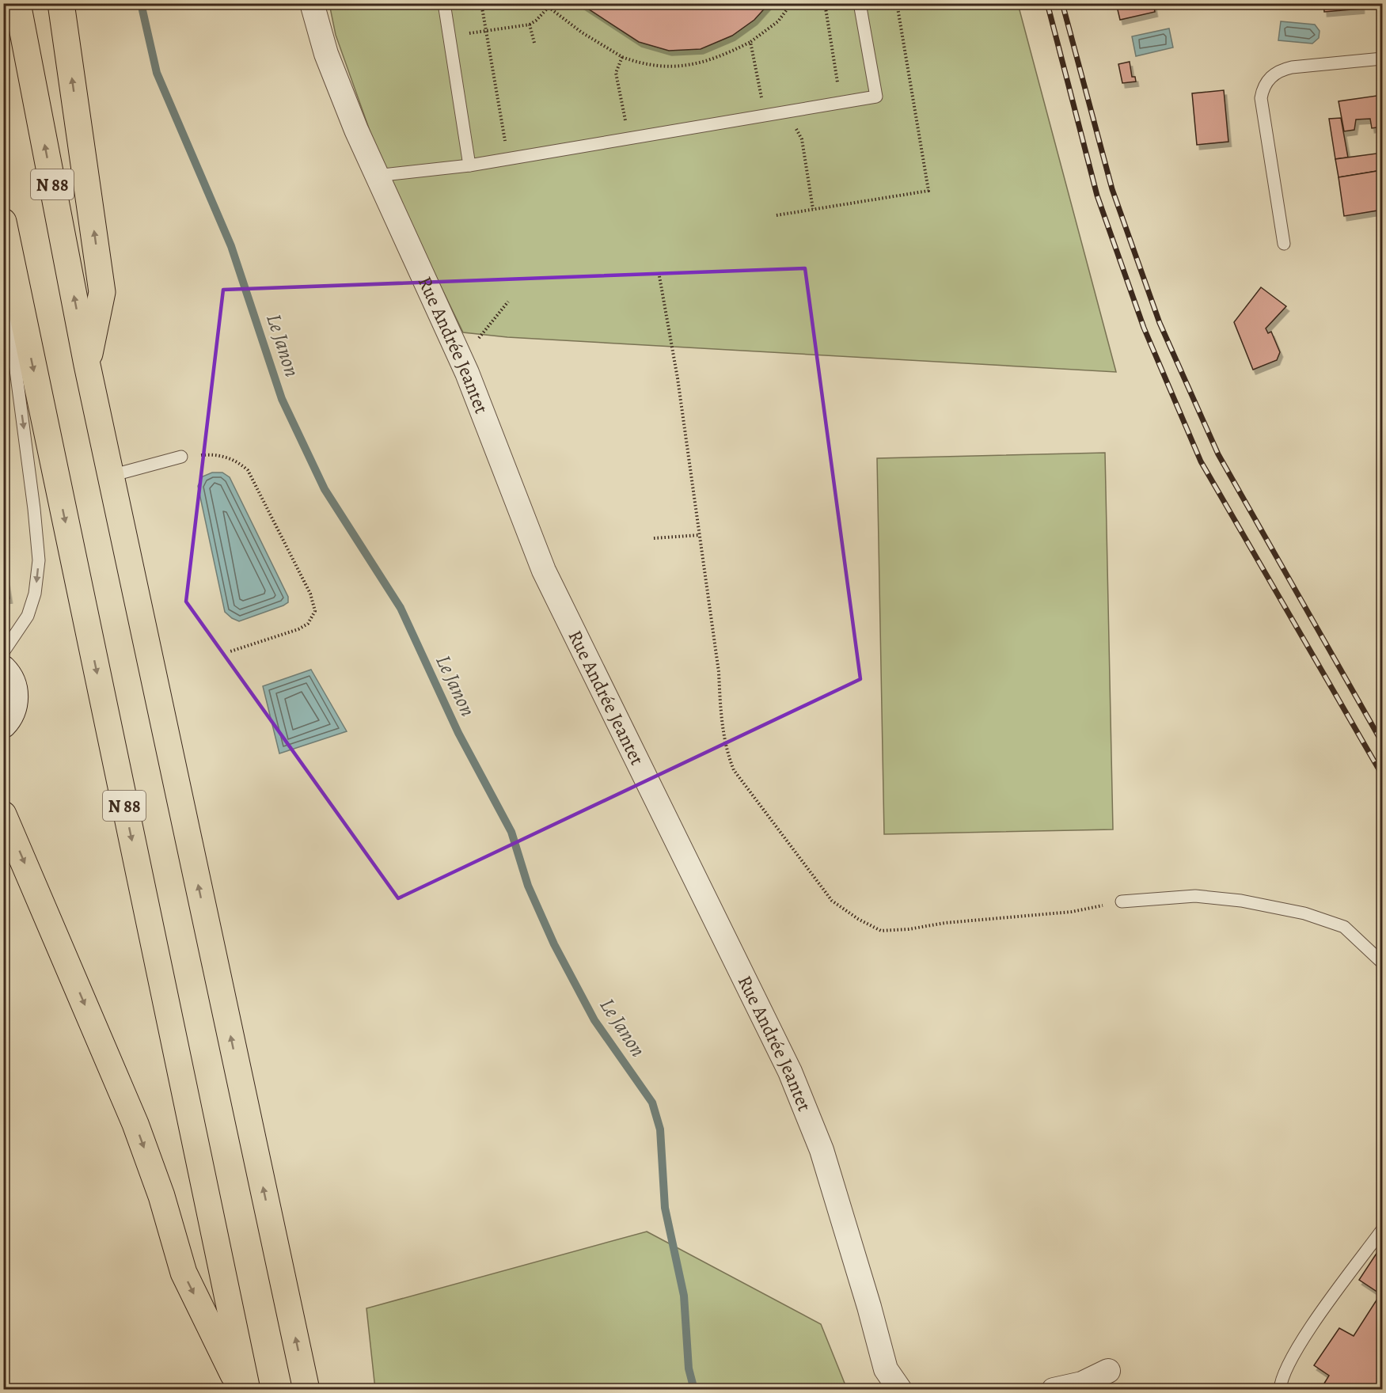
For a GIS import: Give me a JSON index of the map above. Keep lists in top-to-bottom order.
{
  "streets": {
    "highway": ["N 88"],
    "street": ["Rue Andrée Jeantet"]
  },
  "water": ["Le Janon"]
}
